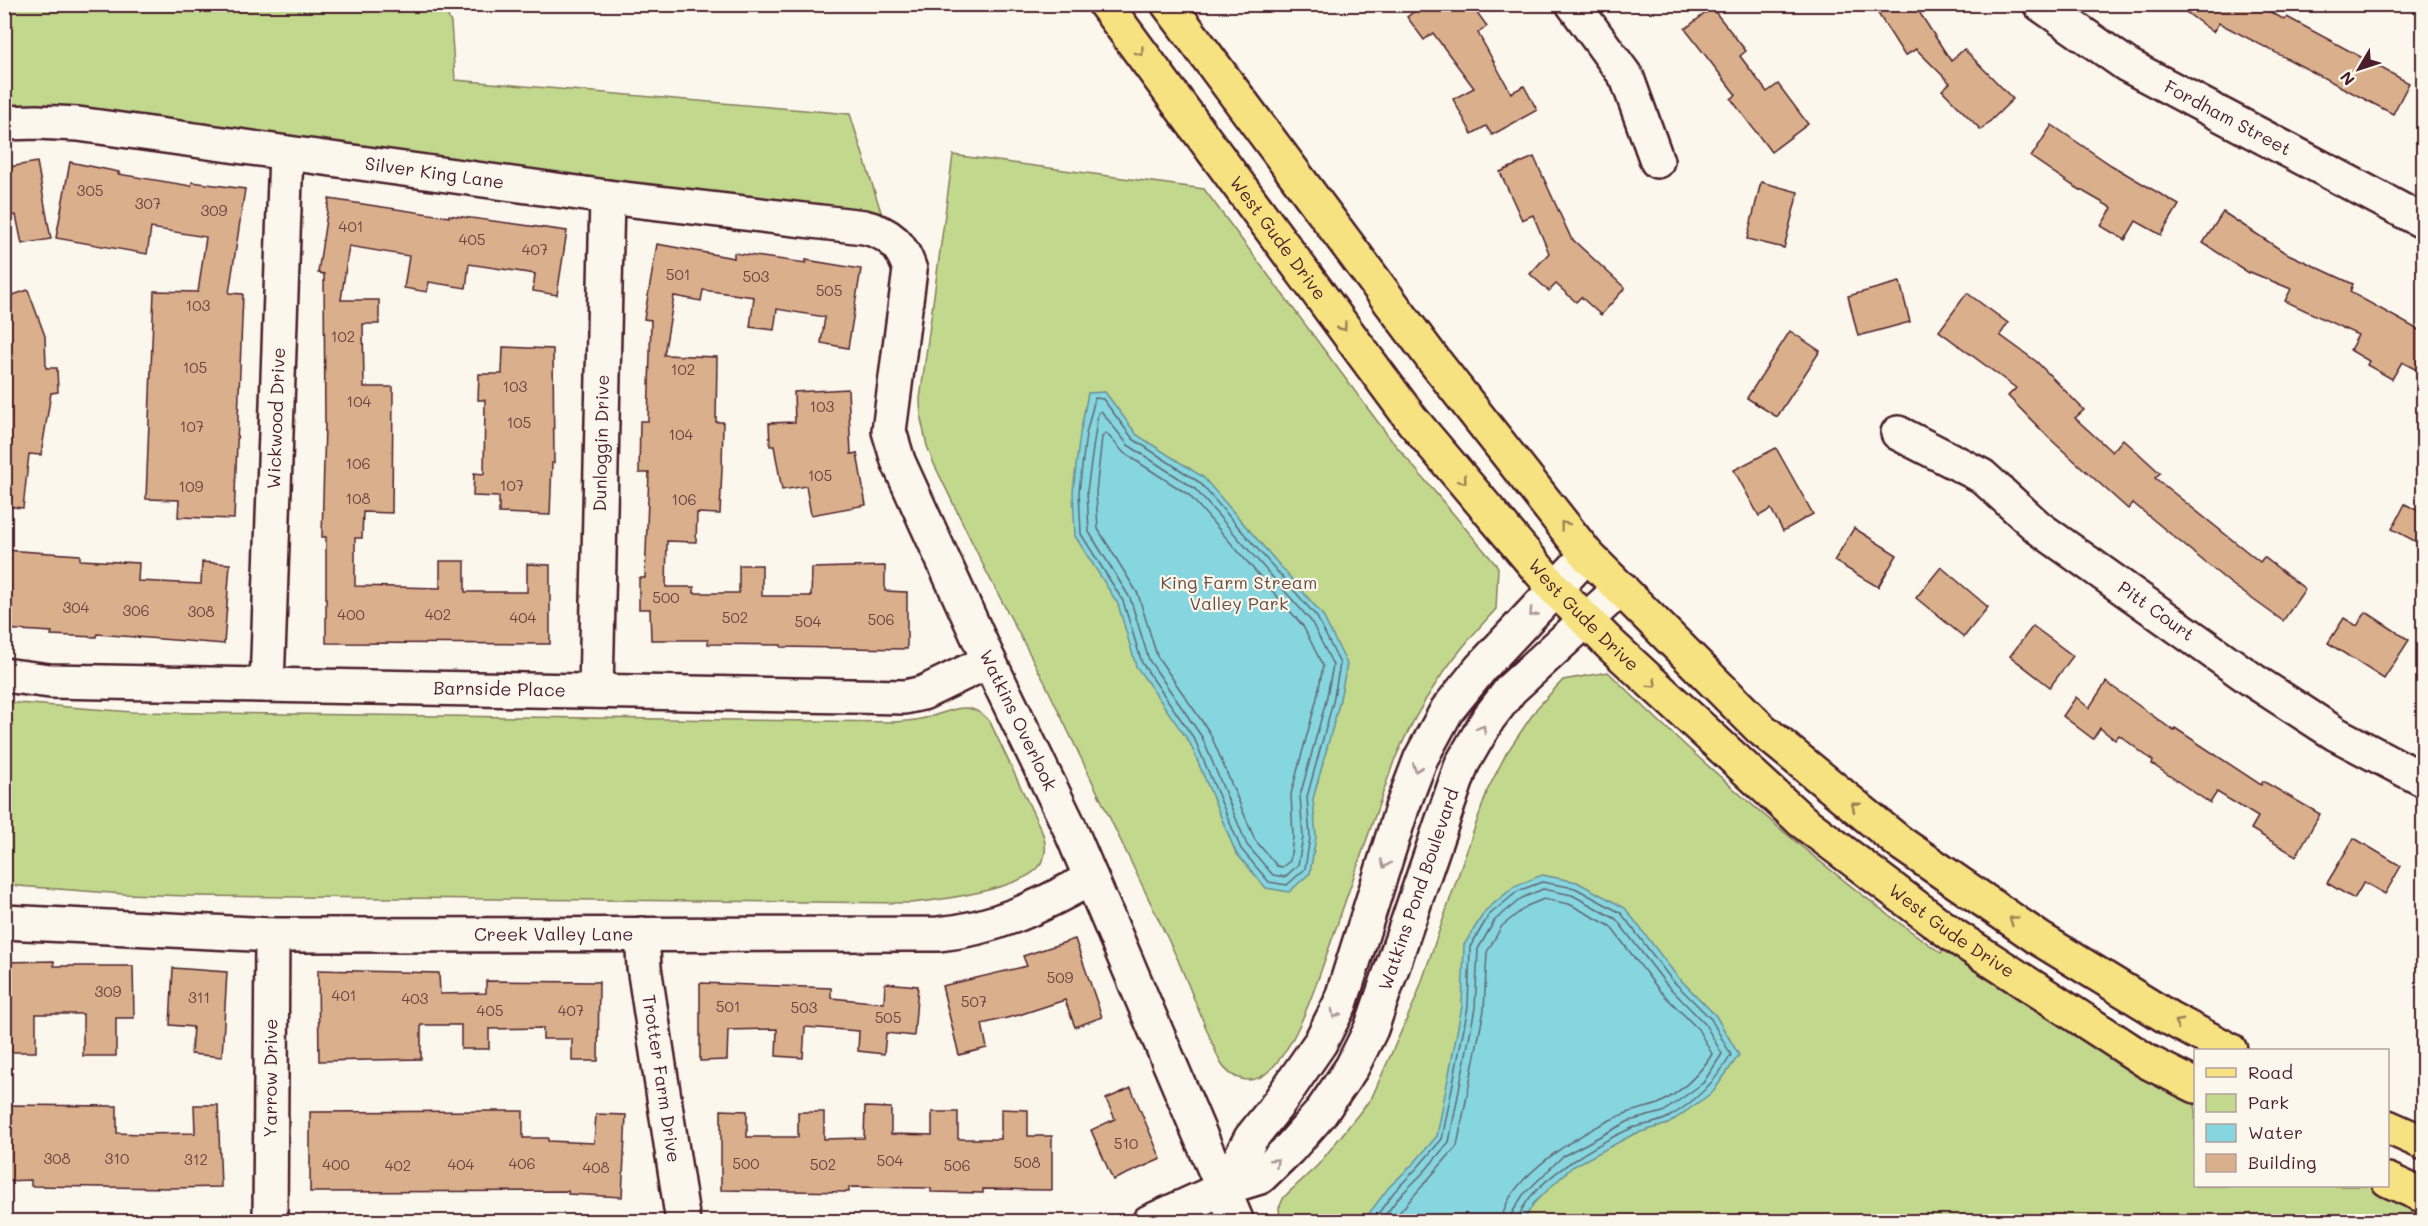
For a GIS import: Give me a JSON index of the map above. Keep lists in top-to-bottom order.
{
  "streets": {
    "main road": ["West Gude Drive"],
    "street": [
      "Fordham Street",
      "Silver King Lane",
      "Wickwood Drive",
      "Dunloggin Drive",
      "Pitt Court",
      "Barnside Place",
      "Watkins Overlook",
      "Watkins Pond Boulevard",
      "Creek Valley Lane",
      "Yarrow Drive",
      "Trotter Farm Drive"
    ]
  },
  "crossings": [
    ["Silver King Lane", "Wickwood Drive"],
    ["Silver King Lane", "Dunloggin Drive"],
    ["Silver King Lane", "Watkins Overlook"],
    ["West Gude Drive", "Watkins Pond Boulevard"],
    ["Wickwood Drive", "Barnside Place"],
    ["Dunloggin Drive", "Barnside Place"],
    ["Barnside Place", "Watkins Overlook"],
    ["Watkins Overlook", "Watkins Pond Boulevard"],
    ["Watkins Overlook", "Creek Valley Lane"],
    ["Creek Valley Lane", "Yarrow Drive"],
    ["Creek Valley Lane", "Trotter Farm Drive"]
  ],
  "parks": ["King Farm Stream Valley Park"],
  "house_numbers": [
    "305",
    "307",
    "309",
    "401",
    "405",
    "407",
    "501",
    "503",
    "505",
    "103",
    "102",
    "105",
    "102",
    "103",
    "104",
    "103",
    "105",
    "107",
    "104",
    "106",
    "105",
    "107",
    "109",
    "108",
    "106",
    "500",
    "304",
    "306",
    "308",
    "400",
    "402",
    "404",
    "502",
    "506",
    "504",
    "509",
    "309",
    "401",
    "311",
    "403",
    "507",
    "501",
    "503",
    "405",
    "407",
    "505",
    "510",
    "308",
    "310",
    "312",
    "504",
    "508",
    "406",
    "500",
    "400",
    "404",
    "502",
    "402",
    "506",
    "408"
  ],
  "legend": [
    "Road",
    "Park",
    "Water",
    "Building"
  ],
  "north": "bottom left"
}
